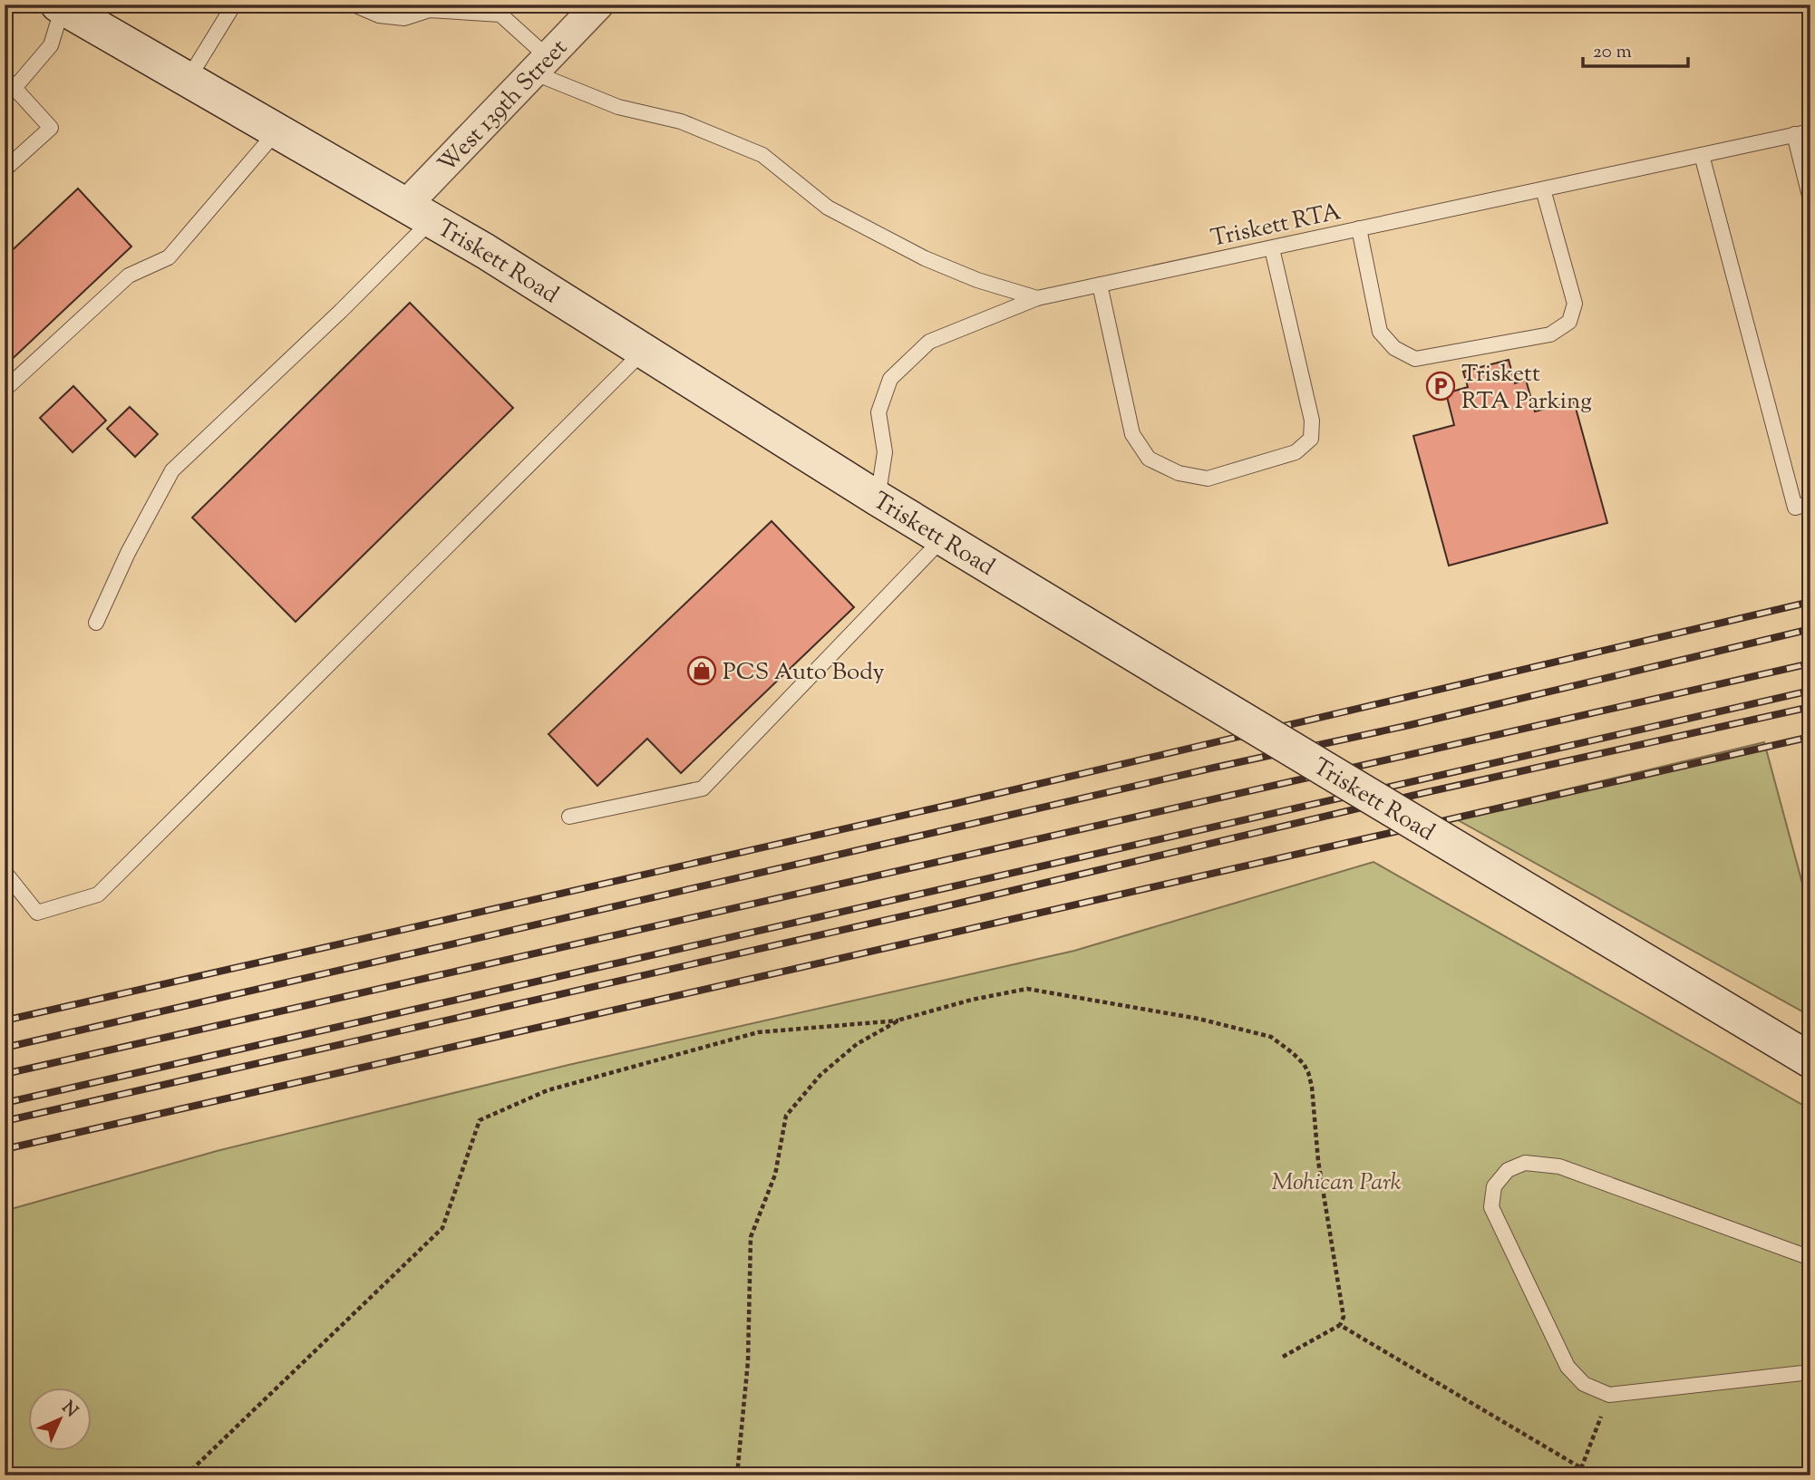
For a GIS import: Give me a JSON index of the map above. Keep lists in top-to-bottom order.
{
  "streets": {
    "main road": ["Triskett Road"],
    "street": ["West 139th Street"],
    "lane": ["Triskett RTA"]
  },
  "crossings": [
    ["West 139th Street", "Triskett Road"],
    ["Triskett RTA", "Triskett Road"]
  ],
  "parks": ["Mohican Park"],
  "places": {
    "parking": ["Triskett RTA Parking"],
    "shop": ["PCS Auto Body"]
  },
  "scale_bar": "20 m",
  "north": "top right"
}
